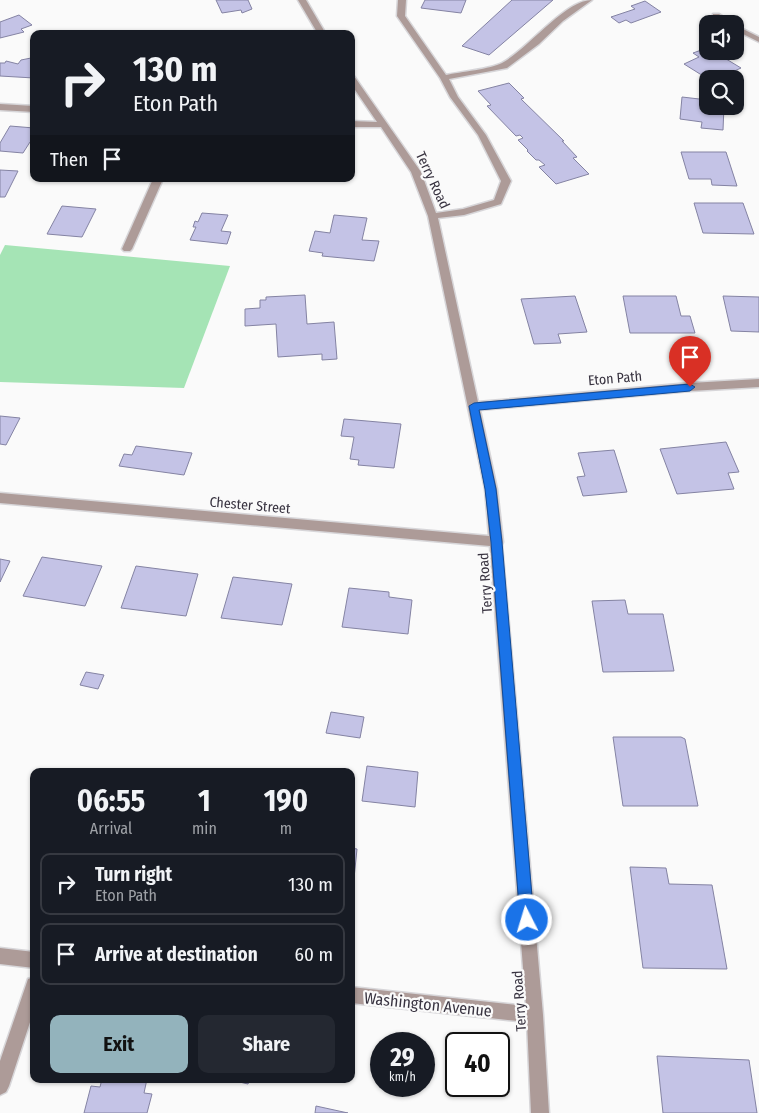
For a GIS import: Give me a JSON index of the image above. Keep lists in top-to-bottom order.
{
  "streets": {
    "street": [
      "Terry Road",
      "Eton Path",
      "Chester Street",
      "Washington Avenue"
    ]
  },
  "crossings": [
    ["Terry Road", "Eton Path"],
    ["Terry Road", "Chester Street"],
    ["Terry Road", "Washington Avenue"]
  ],
  "page": {
    "turn": ["130 m", "Eton Path"],
    "then": "Then",
    "eta": [
      "06:55",
      "Arrival",
      "1",
      "min",
      "190",
      "m"
    ],
    "list": [
      {
        "name": "Turn right",
        "note": "Eton Path",
        "value": "130 m"
      },
      {
        "name": "Arrive at destination",
        "value": "60 m"
      }
    ],
    "buttons": ["Exit", "Share"],
    "speed": "29 km/h",
    "limit": "40"
  }
}
